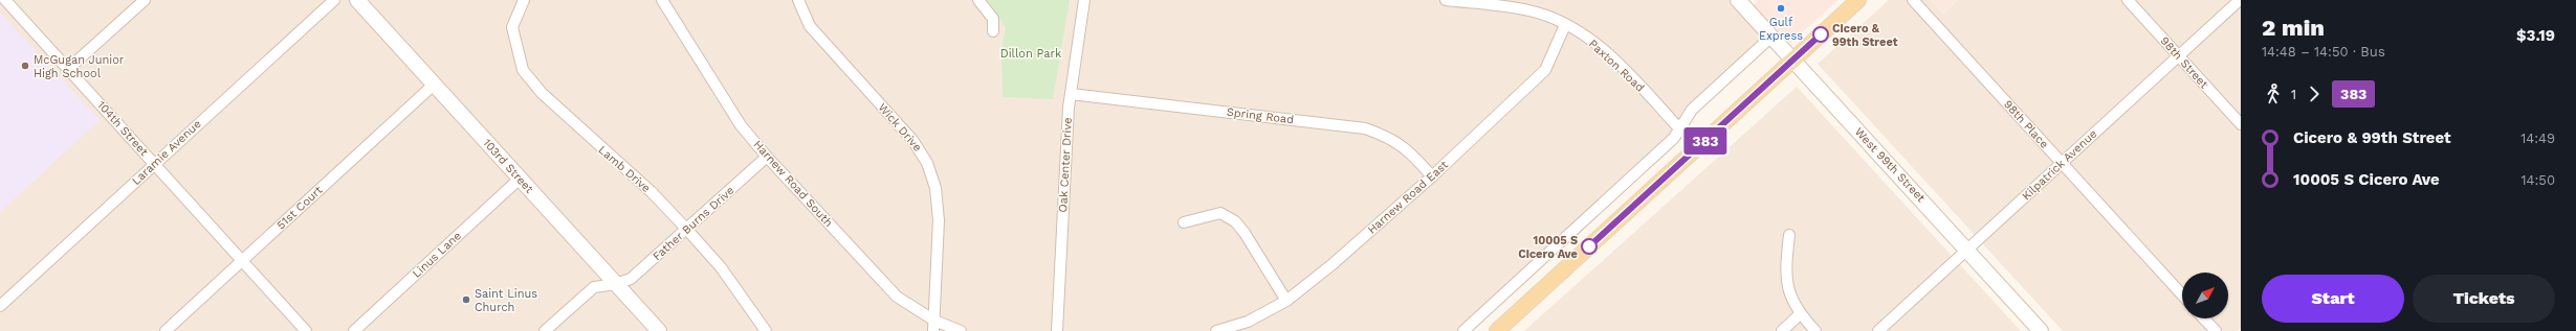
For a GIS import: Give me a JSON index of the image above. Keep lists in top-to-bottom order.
{
  "streets": {
    "street": [
      "98th Street",
      "Paxton Road",
      "Spring Road",
      "98th Place",
      "Wick Drive",
      "104th Street",
      "Laramie Avenue",
      "Oak Center Drive",
      "West 99th Street",
      "Kilpatrick Avenue",
      "103rd Street",
      "Lamb Drive",
      "Harnew Road South",
      "Harnew Road East",
      "51st Court",
      "Father Burns Drive",
      "Linus Lane"
    ]
  },
  "crossings": [
    ["98th Street", "Kilpatrick Avenue"],
    ["Paxton Road", "Harnew Road East"],
    ["Spring Road", "Oak Center Drive"],
    ["Spring Road", "Harnew Road East"],
    ["98th Place", "Kilpatrick Avenue"],
    ["Wick Drive", "Harnew Road South"],
    ["104th Street", "Laramie Avenue"],
    ["104th Street", "51st Court"],
    ["West 99th Street", "Kilpatrick Avenue"],
    ["103rd Street", "51st Court"],
    ["103rd Street", "Father Burns Drive"],
    ["103rd Street", "Linus Lane"],
    ["Lamb Drive", "Father Burns Drive"],
    ["Harnew Road South", "Father Burns Drive"]
  ],
  "parks": ["Dillon Park"],
  "places": [
    "Gulf Express",
    "Cicero & 99th Street",
    "McGugan Junior High School",
    "10005 S Cicero Ave",
    "Saint Linus Church"
  ],
  "lines": ["bus line 383"],
  "north": "top right",
  "page": {
    "on_map": "383",
    "heading": ["2 min", "14:48 – 14:50 · Bus", "$3.19"],
    "legs": ["1", "383"],
    "list": [
      {
        "name": "Cicero & 99th Street",
        "value": "14:49"
      },
      {
        "name": "10005 S Cicero Ave",
        "value": "14:50"
      }
    ],
    "buttons": ["Start", "Tickets"]
  }
}
